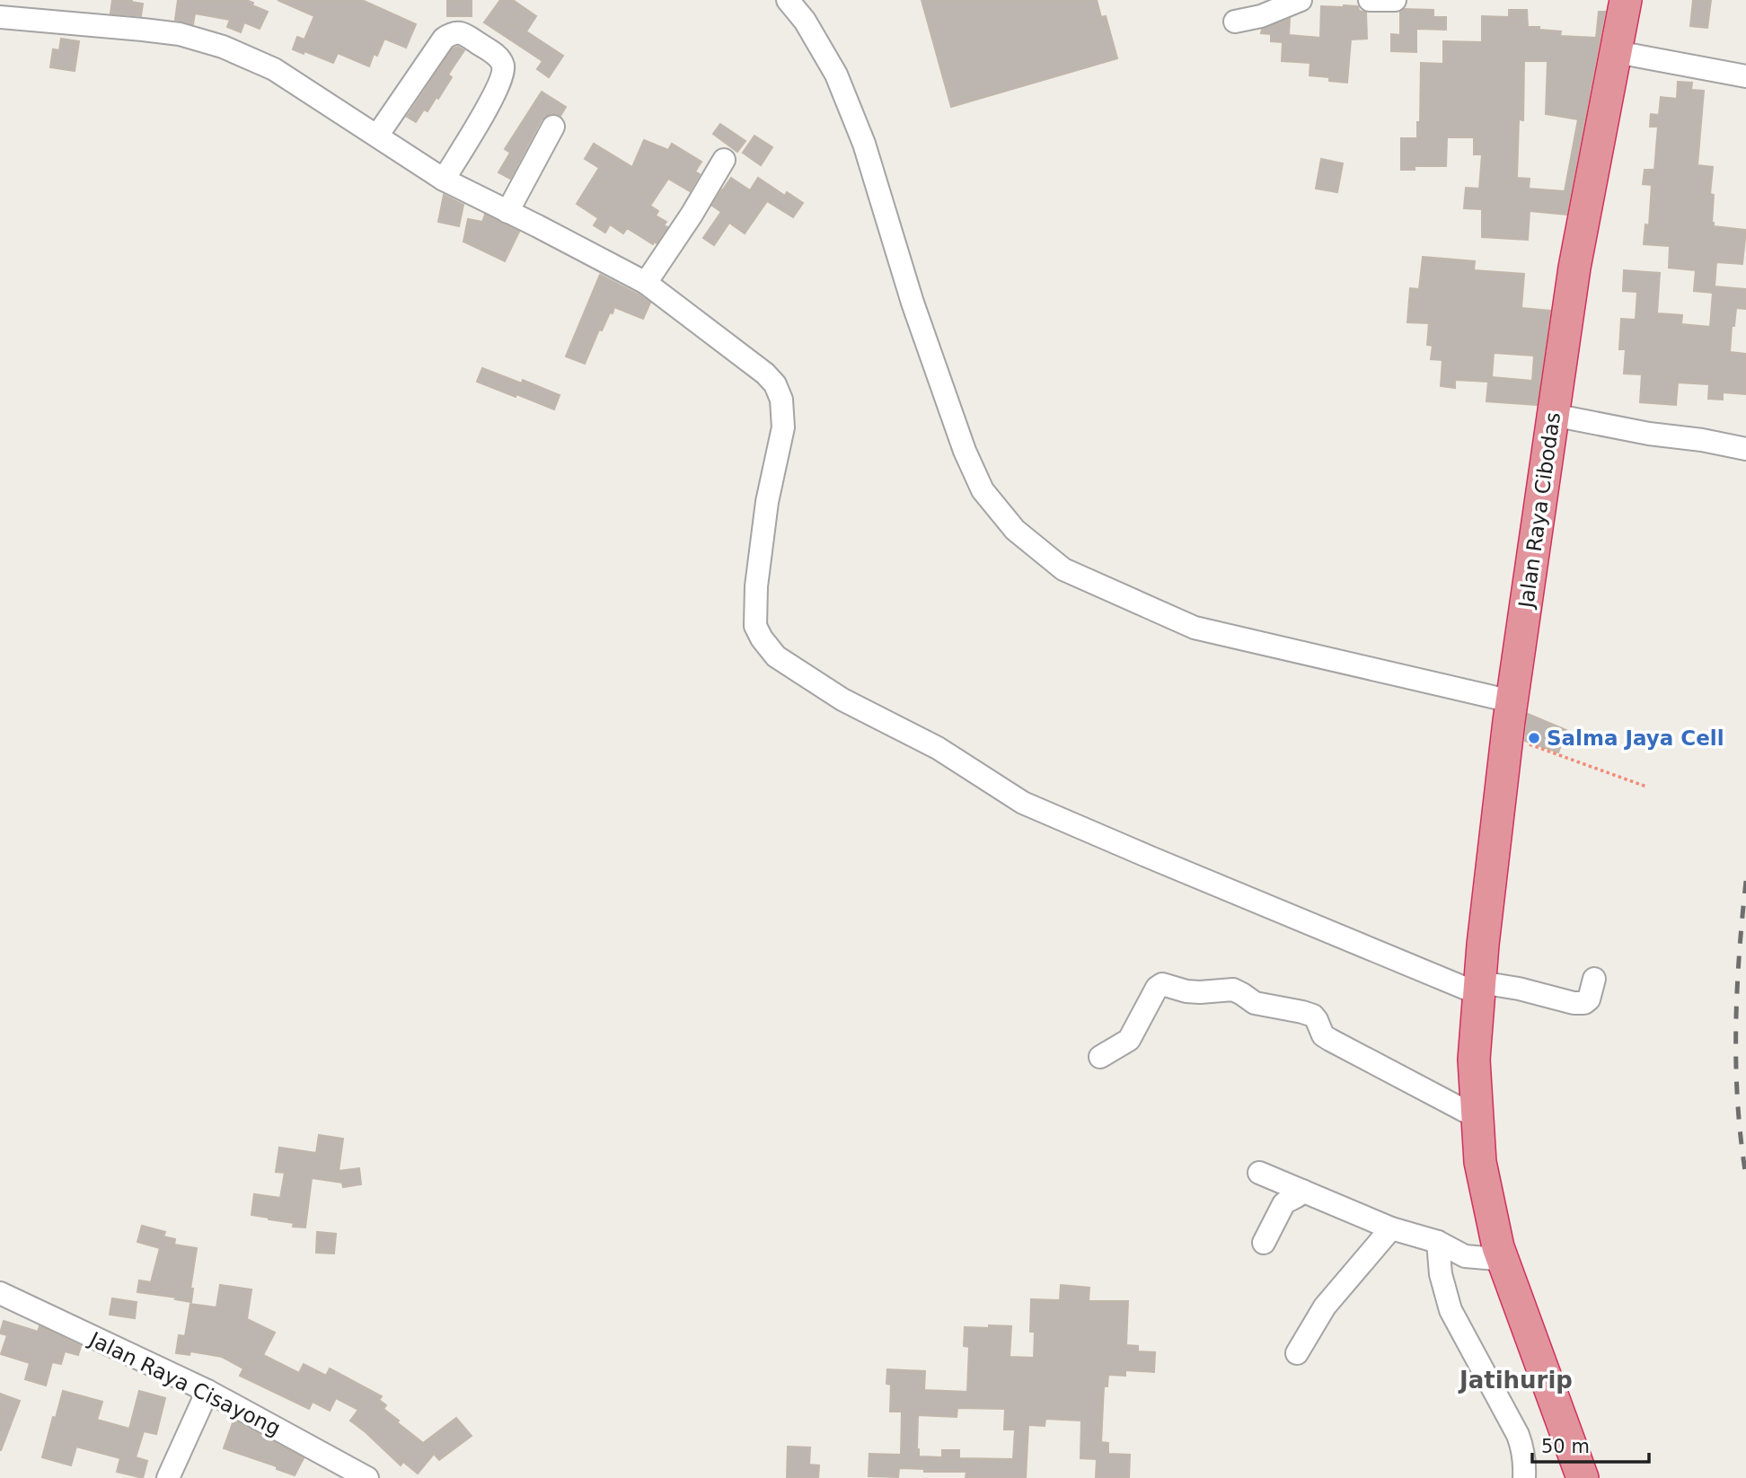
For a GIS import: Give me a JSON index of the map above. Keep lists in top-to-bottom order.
{
  "streets": {
    "highway": ["Jalan Raya Cibodas"],
    "street": ["Jalan Raya Cisayong"]
  },
  "districts": ["Jatihurip"],
  "places": ["Salma Jaya Cell"],
  "scale_bar": "50 m"
}
